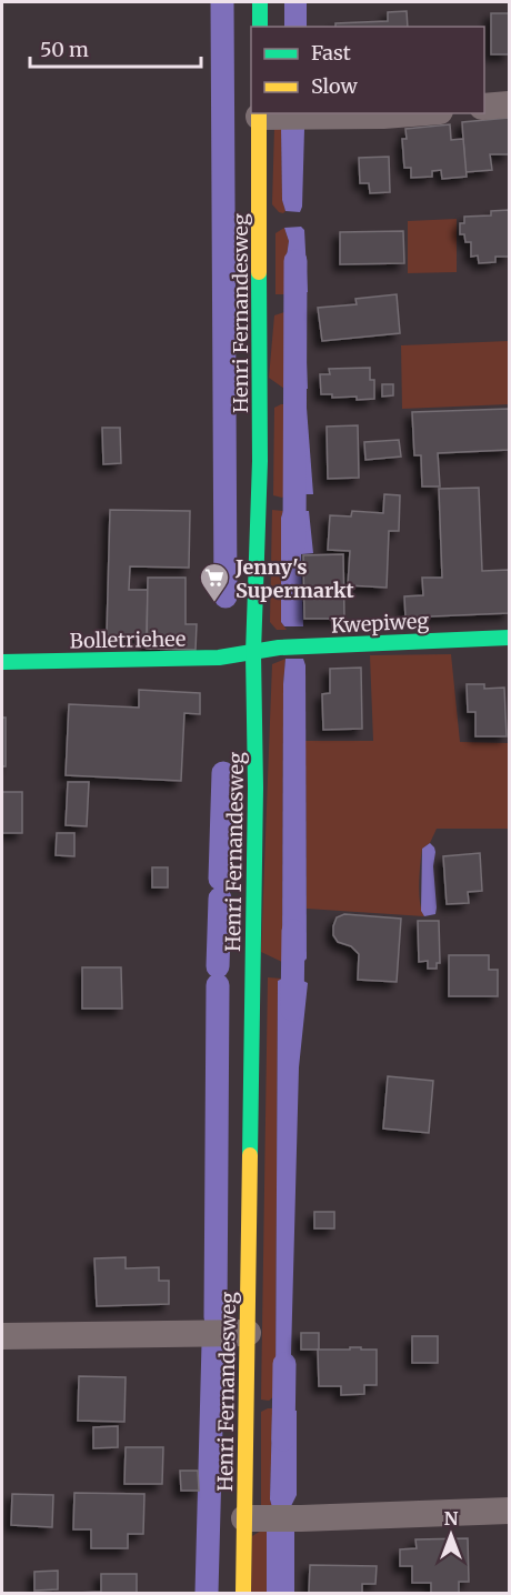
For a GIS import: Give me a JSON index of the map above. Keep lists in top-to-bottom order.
{
  "streets": {
    "street": ["Henri Fernandesweg", "Kwepiweg", "Bolletriehee"]
  },
  "crossings": [
    ["Henri Fernandesweg", "Kwepiweg"],
    ["Henri Fernandesweg", "Bolletriehee"],
    ["Kwepiweg", "Bolletriehee"]
  ],
  "places": {
    "supermarket": ["Jenny's Supermarkt"]
  },
  "legend": ["Fast", "Slow"],
  "scale_bar": "50 m",
  "north": "top"
}
